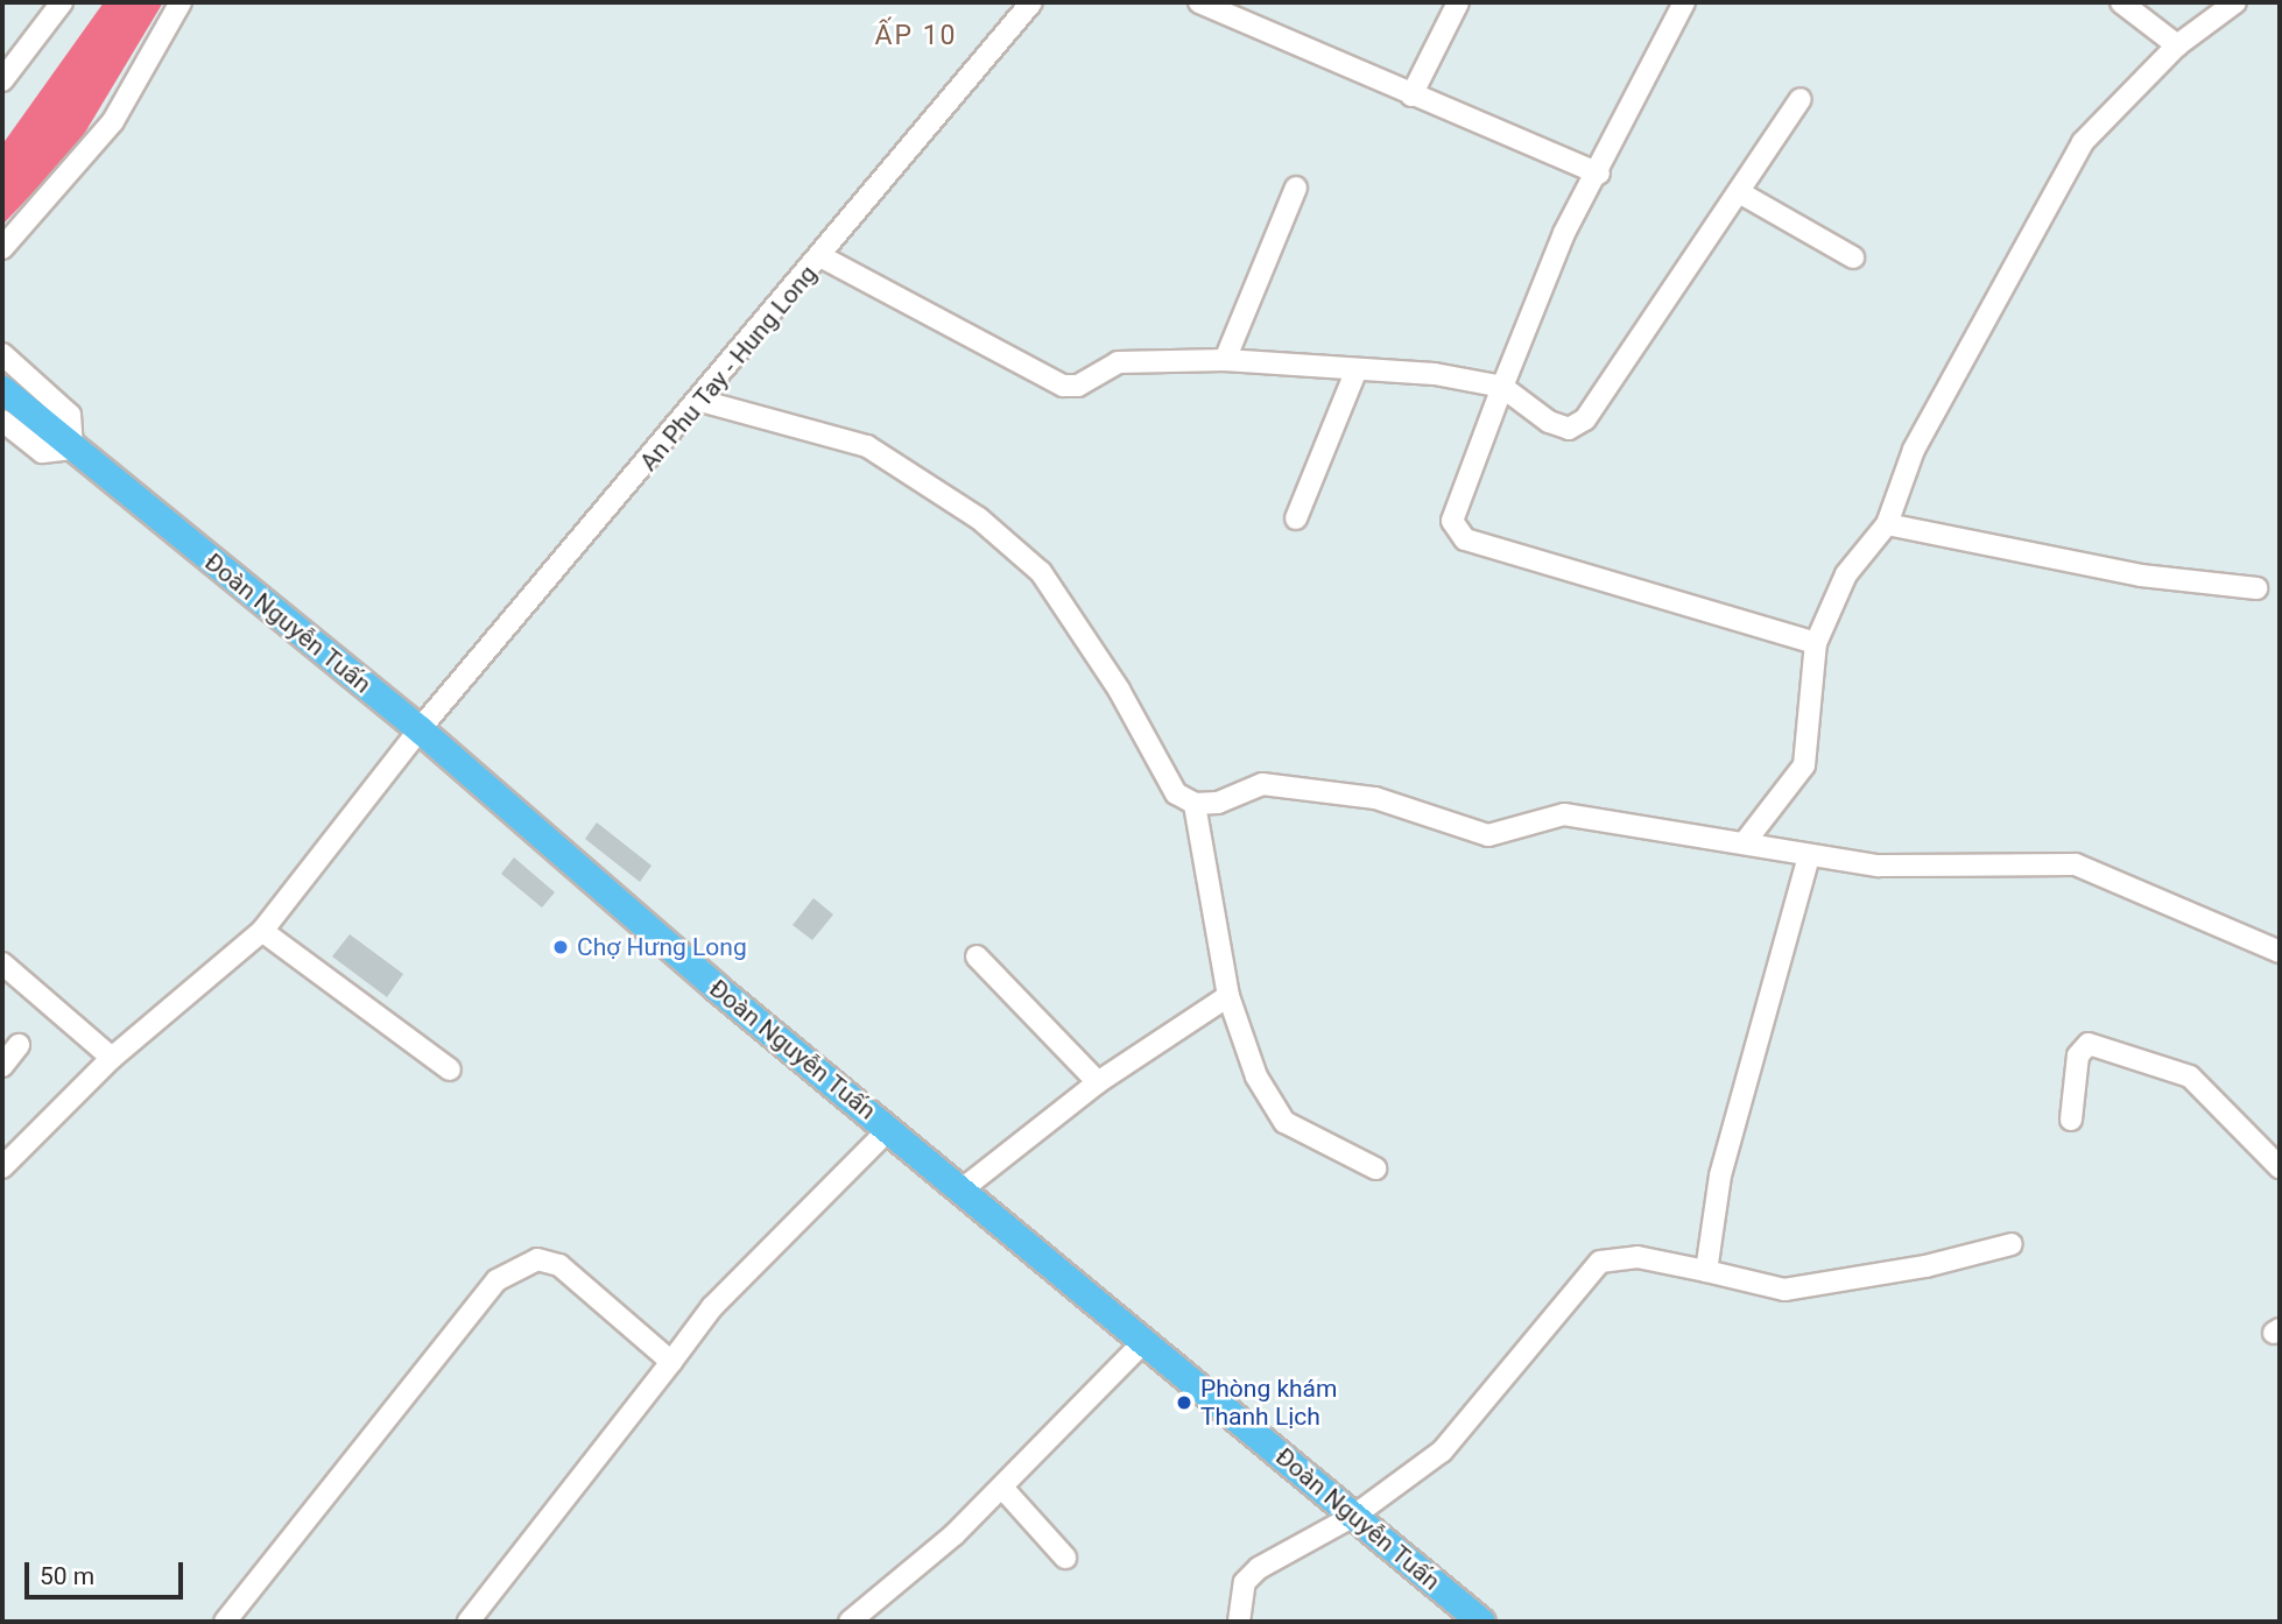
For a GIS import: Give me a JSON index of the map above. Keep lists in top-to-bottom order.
{
  "streets": {
    "main road": ["Đoàn Nguyễn Tuấn"],
    "street": ["An Phu Tay - Hung Long"]
  },
  "crossings": [
    ["An Phu Tay - Hung Long", "Đoàn Nguyễn Tuấn"]
  ],
  "districts": ["ẤP 10"],
  "places": ["Chợ Hưng Long", "Phòng khám Thanh Lịch"],
  "scale_bar": "50 m"
}
